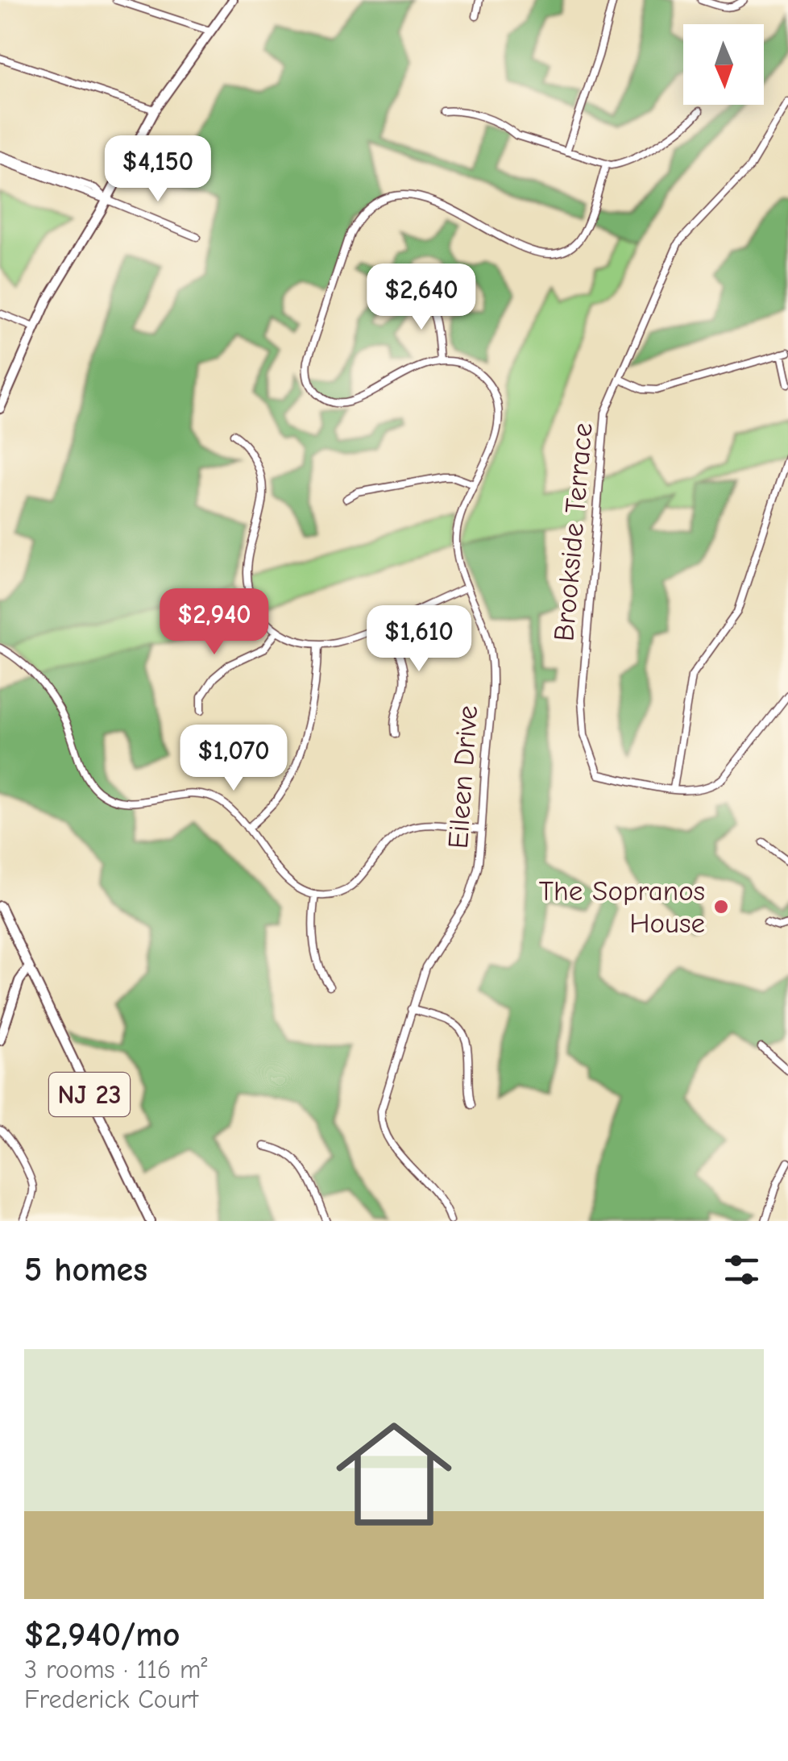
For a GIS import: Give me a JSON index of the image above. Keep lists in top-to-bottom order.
{
  "streets": {
    "main road": ["NJ 23"],
    "street": ["Brookside Terrace", "Eileen Drive"]
  },
  "places": ["The Sopranos House"],
  "north": "bottom",
  "page": {
    "price": [
      "$4,150",
      "$2,640",
      "$2,940",
      "$1,610",
      "$1,070"
    ],
    "heading": "5 homes",
    "list": [
      {
        "name": "$2,940/mo",
        "note": "3 rooms · 116 m² · Frederick Court"
      }
    ]
  }
}
